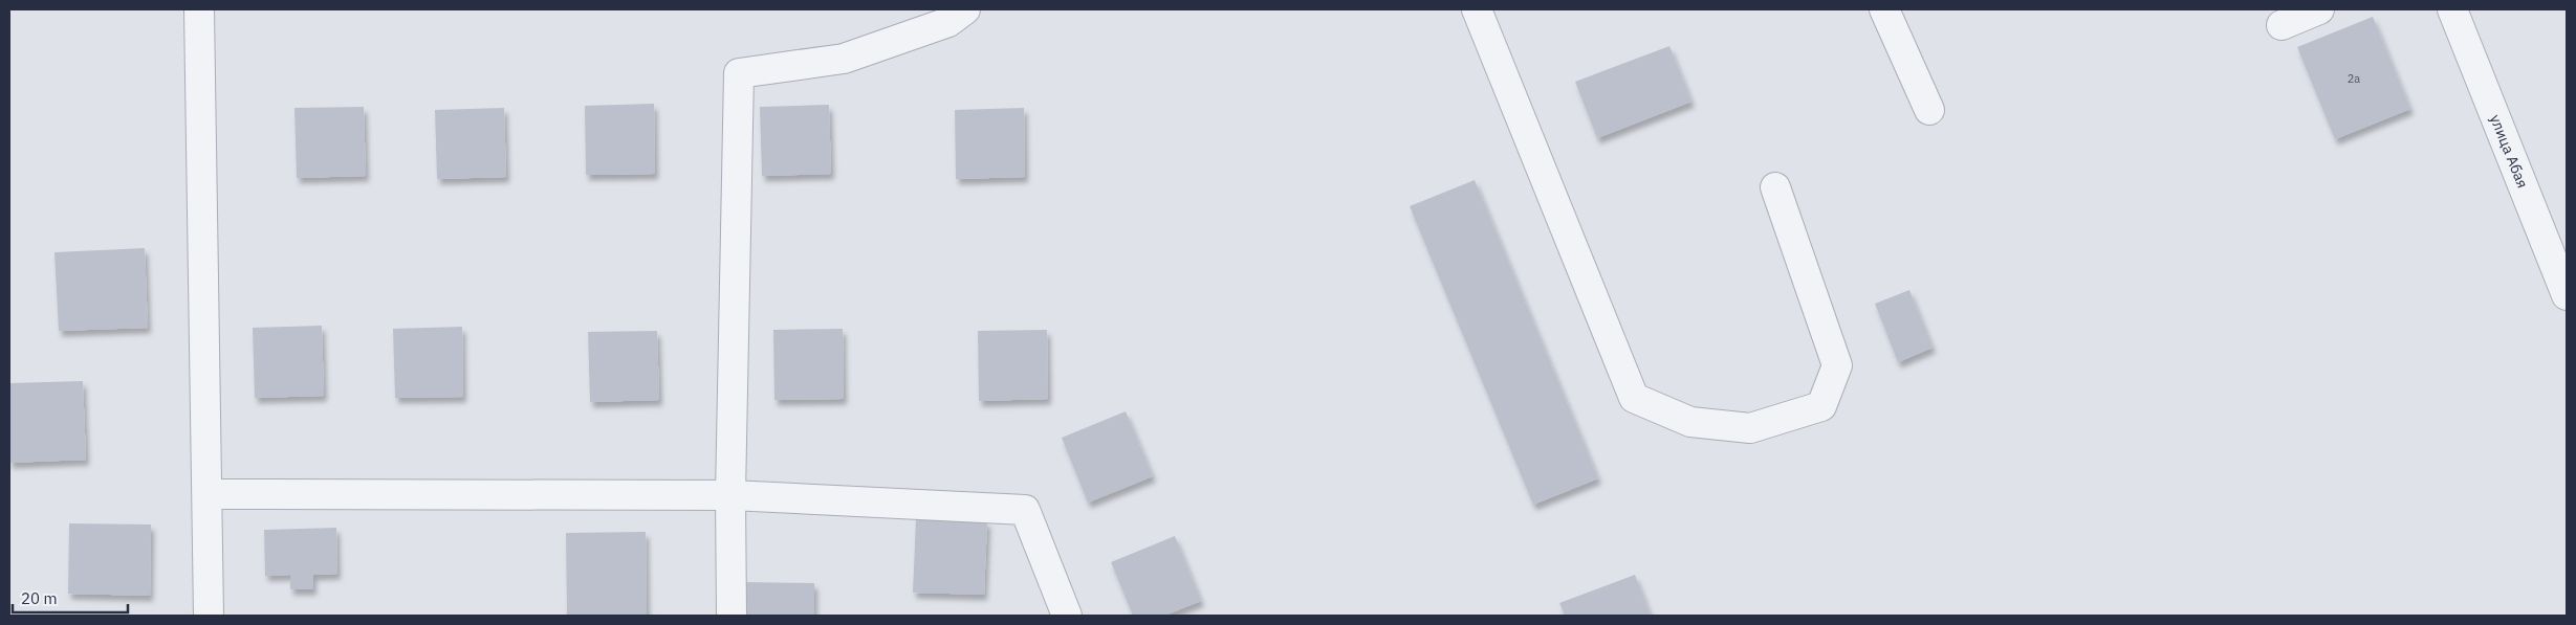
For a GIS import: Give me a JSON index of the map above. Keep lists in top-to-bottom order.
{
  "streets": {
    "street": ["улица Абая"]
  },
  "house_numbers": ["2а"],
  "scale_bar": "20 m"
}
